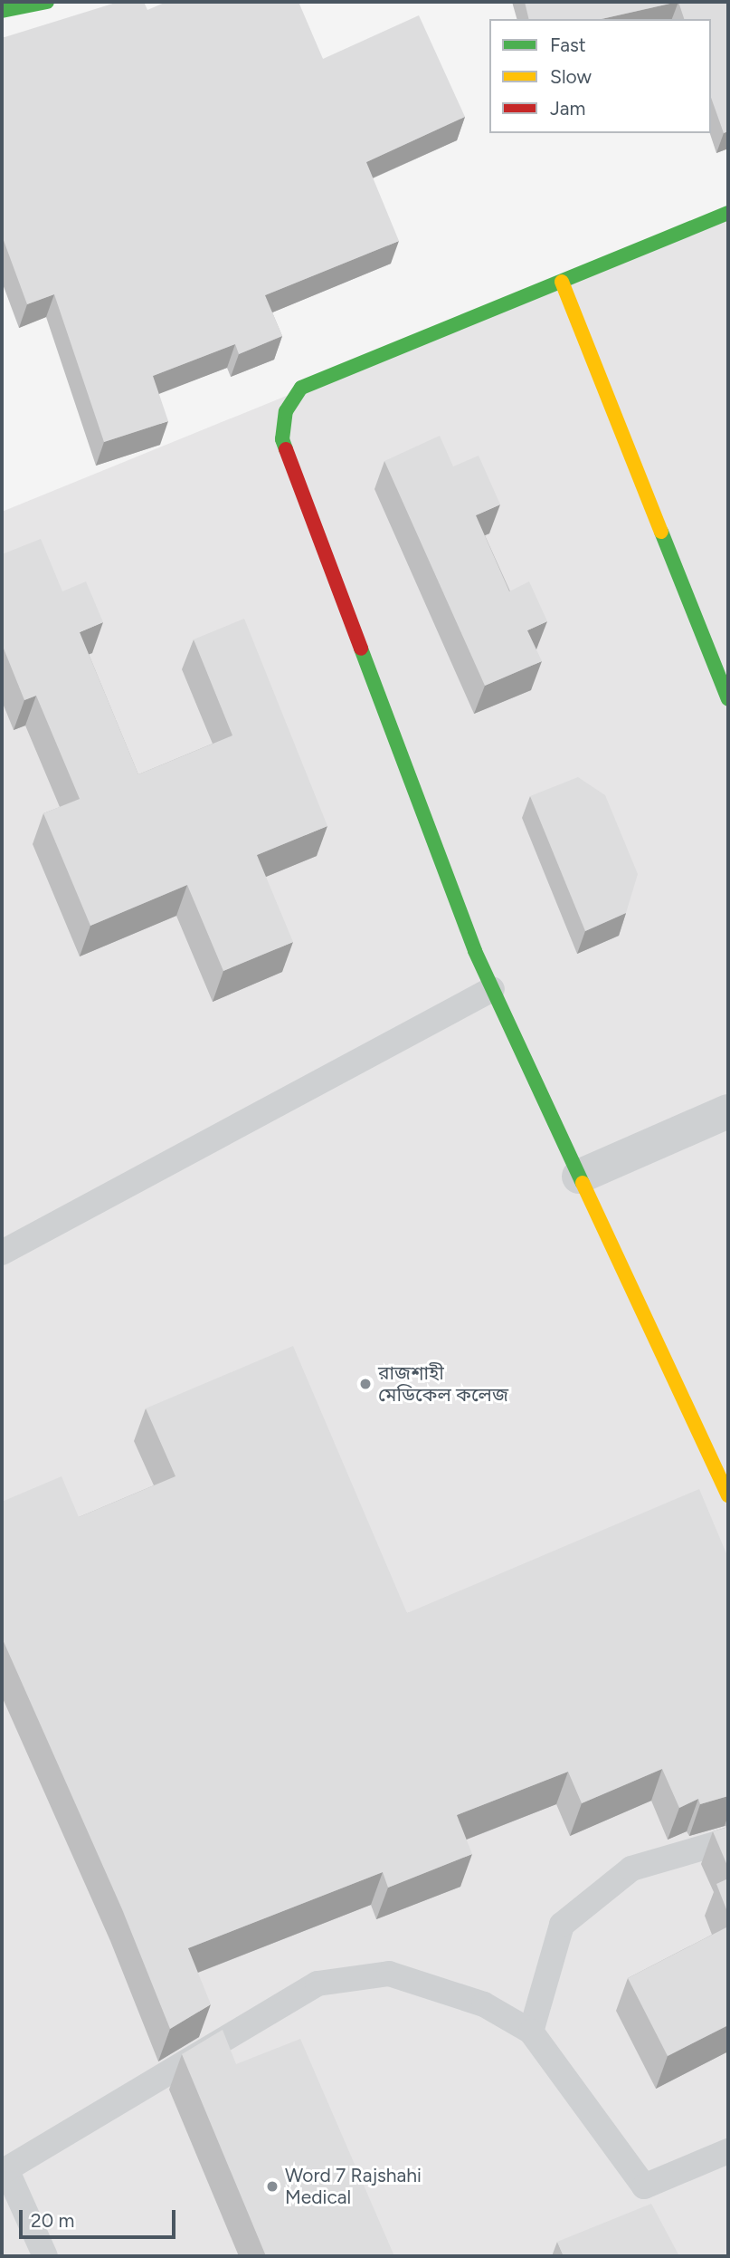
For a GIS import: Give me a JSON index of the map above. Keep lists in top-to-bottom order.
{
  "places": ["রাজশাহী মেডিকেল কলেজ", "Word 7 Rajshahi Medical"],
  "legend": ["Fast", "Slow", "Jam"],
  "scale_bar": "20 m"
}
